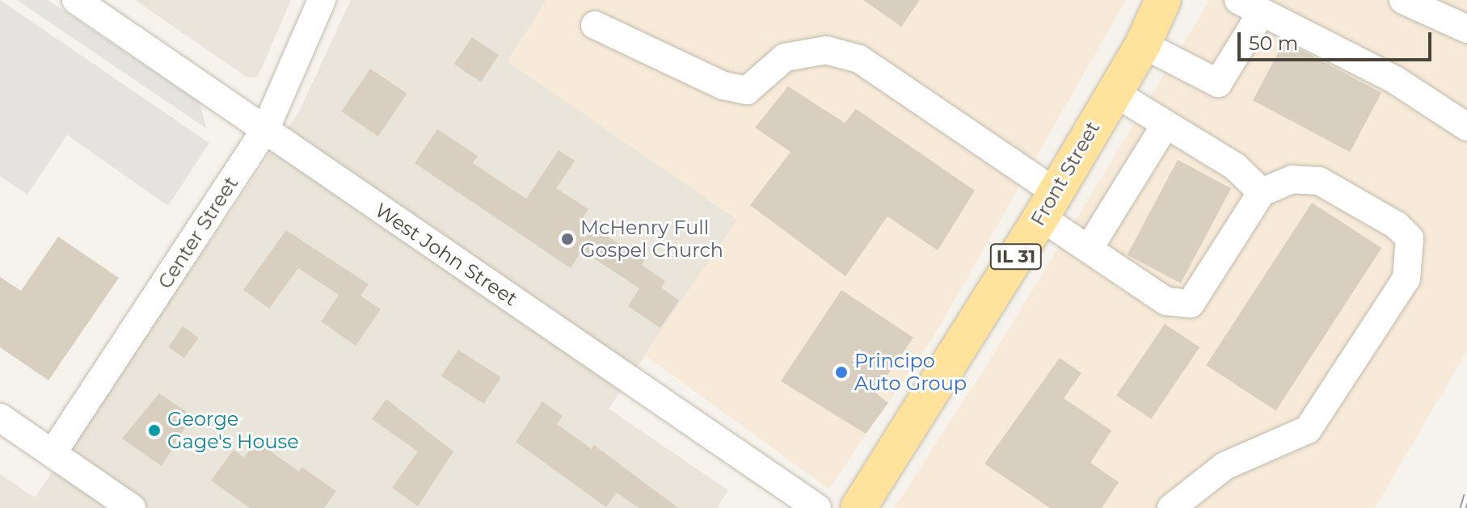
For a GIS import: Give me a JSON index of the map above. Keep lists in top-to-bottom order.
{
  "streets": {
    "main road": ["Front Street", "IL 31"],
    "street": ["Center Street", "West John Street"]
  },
  "crossings": [
    ["Center Street", "West John Street"]
  ],
  "places": ["McHenry Full Gospel Church", "Principo Auto Group", "George Gage's House"],
  "scale_bar": "50 m"
}
